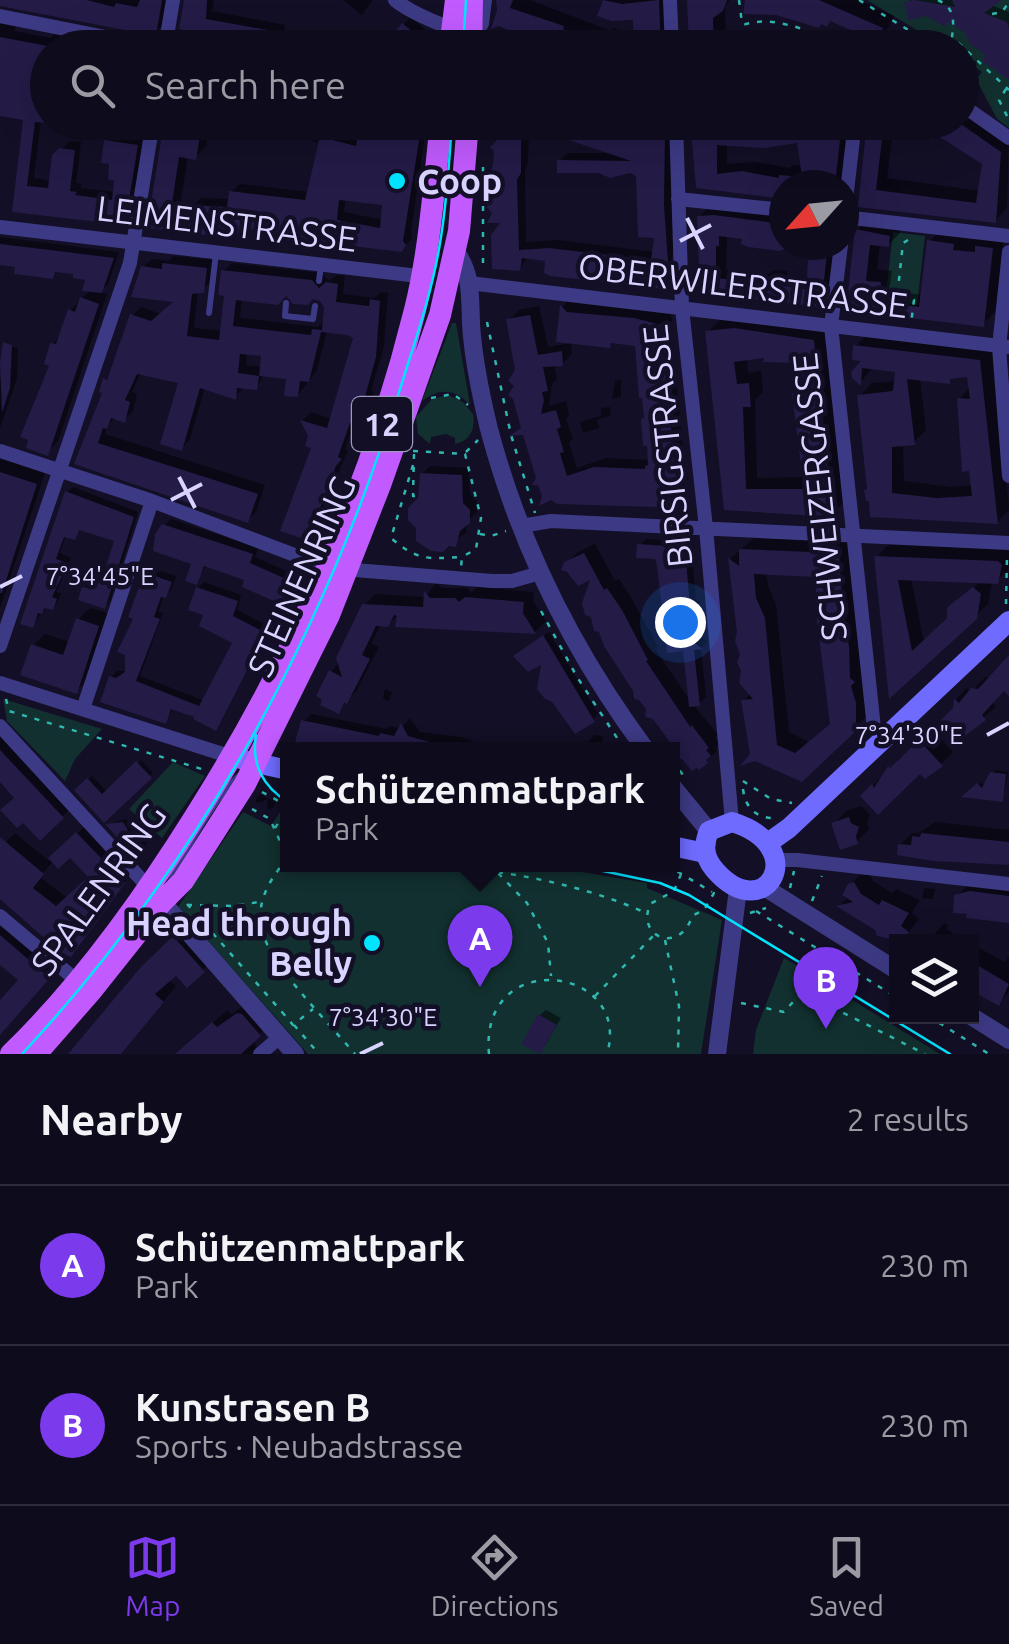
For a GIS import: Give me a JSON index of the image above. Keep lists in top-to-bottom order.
{
  "streets": {
    "main road": ["12", "STEINENRING", "SPALENRING"],
    "street": [
      "LEIMENSTRASSE",
      "OBERWILERSTRASSE",
      "BIRSIGSTRASSE",
      "SCHWEIZERGASSE"
    ]
  },
  "crossings": [
    ["LEIMENSTRASSE", "OBERWILERSTRASSE"],
    ["LEIMENSTRASSE", "STEINENRING"],
    ["OBERWILERSTRASSE", "BIRSIGSTRASSE"],
    ["OBERWILERSTRASSE", "SCHWEIZERGASSE"],
    ["OBERWILERSTRASSE", "STEINENRING"],
    ["STEINENRING", "SPALENRING"]
  ],
  "places": ["Coop", "Head through Belly"],
  "north": "bottom left",
  "page": {
    "search": "Search here",
    "popup": ["Schützenmattpark", "Park"],
    "pins": ["A", "B"],
    "heading": ["Nearby", "2 results"],
    "list": [
      {
        "mark": "A",
        "name": "Schützenmattpark",
        "note": "Park",
        "value": "230 m"
      },
      {
        "mark": "B",
        "name": "Kunstrasen B",
        "note": "Sports · Neubadstrasse",
        "value": "230 m"
      }
    ],
    "nav": ["Map", "Directions", "Saved"]
  },
  "coordinates": ["7°34'45\"E", "7°34'30\"E"]
}
